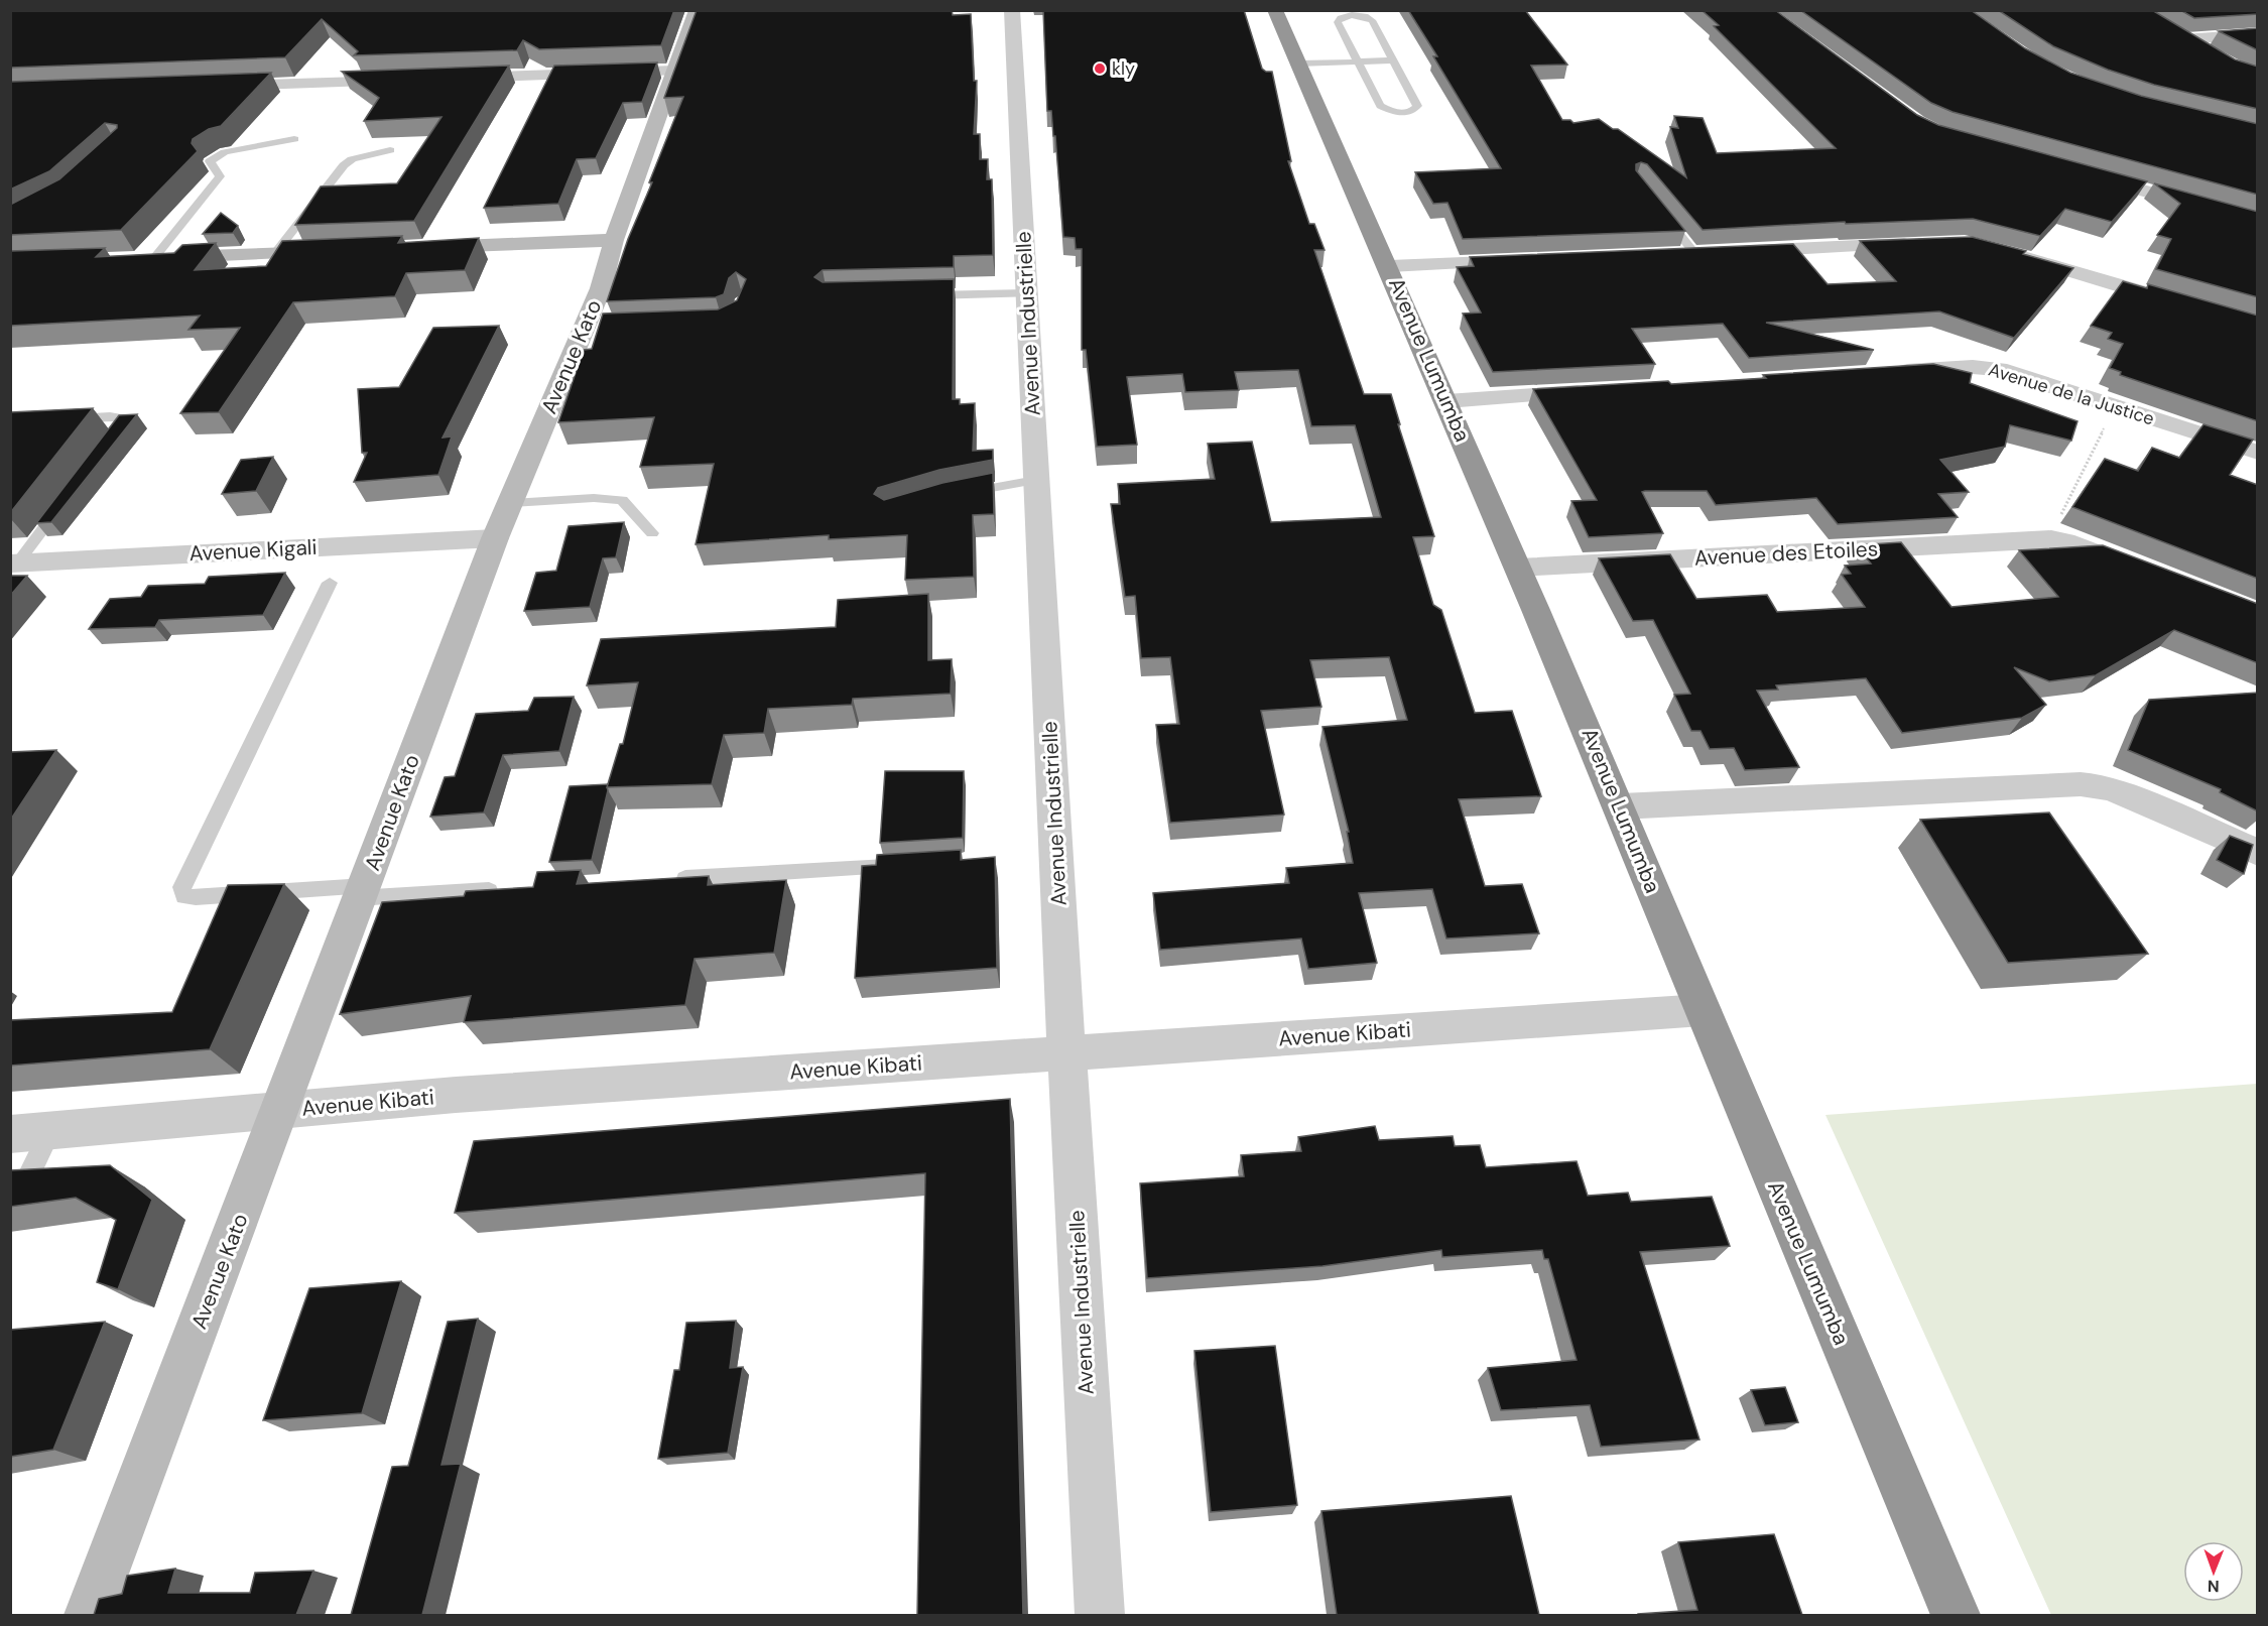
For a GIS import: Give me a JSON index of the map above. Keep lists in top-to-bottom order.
{
  "streets": {
    "highway": ["Avenue Lumumba"],
    "street": [
      "Avenue Industrielle",
      "Avenue Kato",
      "Avenue de la Justice",
      "Avenue Kigali",
      "Avenue des Etoiles",
      "Avenue Kibati"
    ]
  },
  "crossings": [
    ["Avenue Industrielle", "Avenue Kibati"],
    ["Avenue Kato", "Avenue Kigali"],
    ["Avenue Kato", "Avenue Kibati"],
    ["Avenue Lumumba", "Avenue des Etoiles"],
    ["Avenue Lumumba", "Avenue Kibati"]
  ],
  "places": ["kly"],
  "north": "bottom"
}
